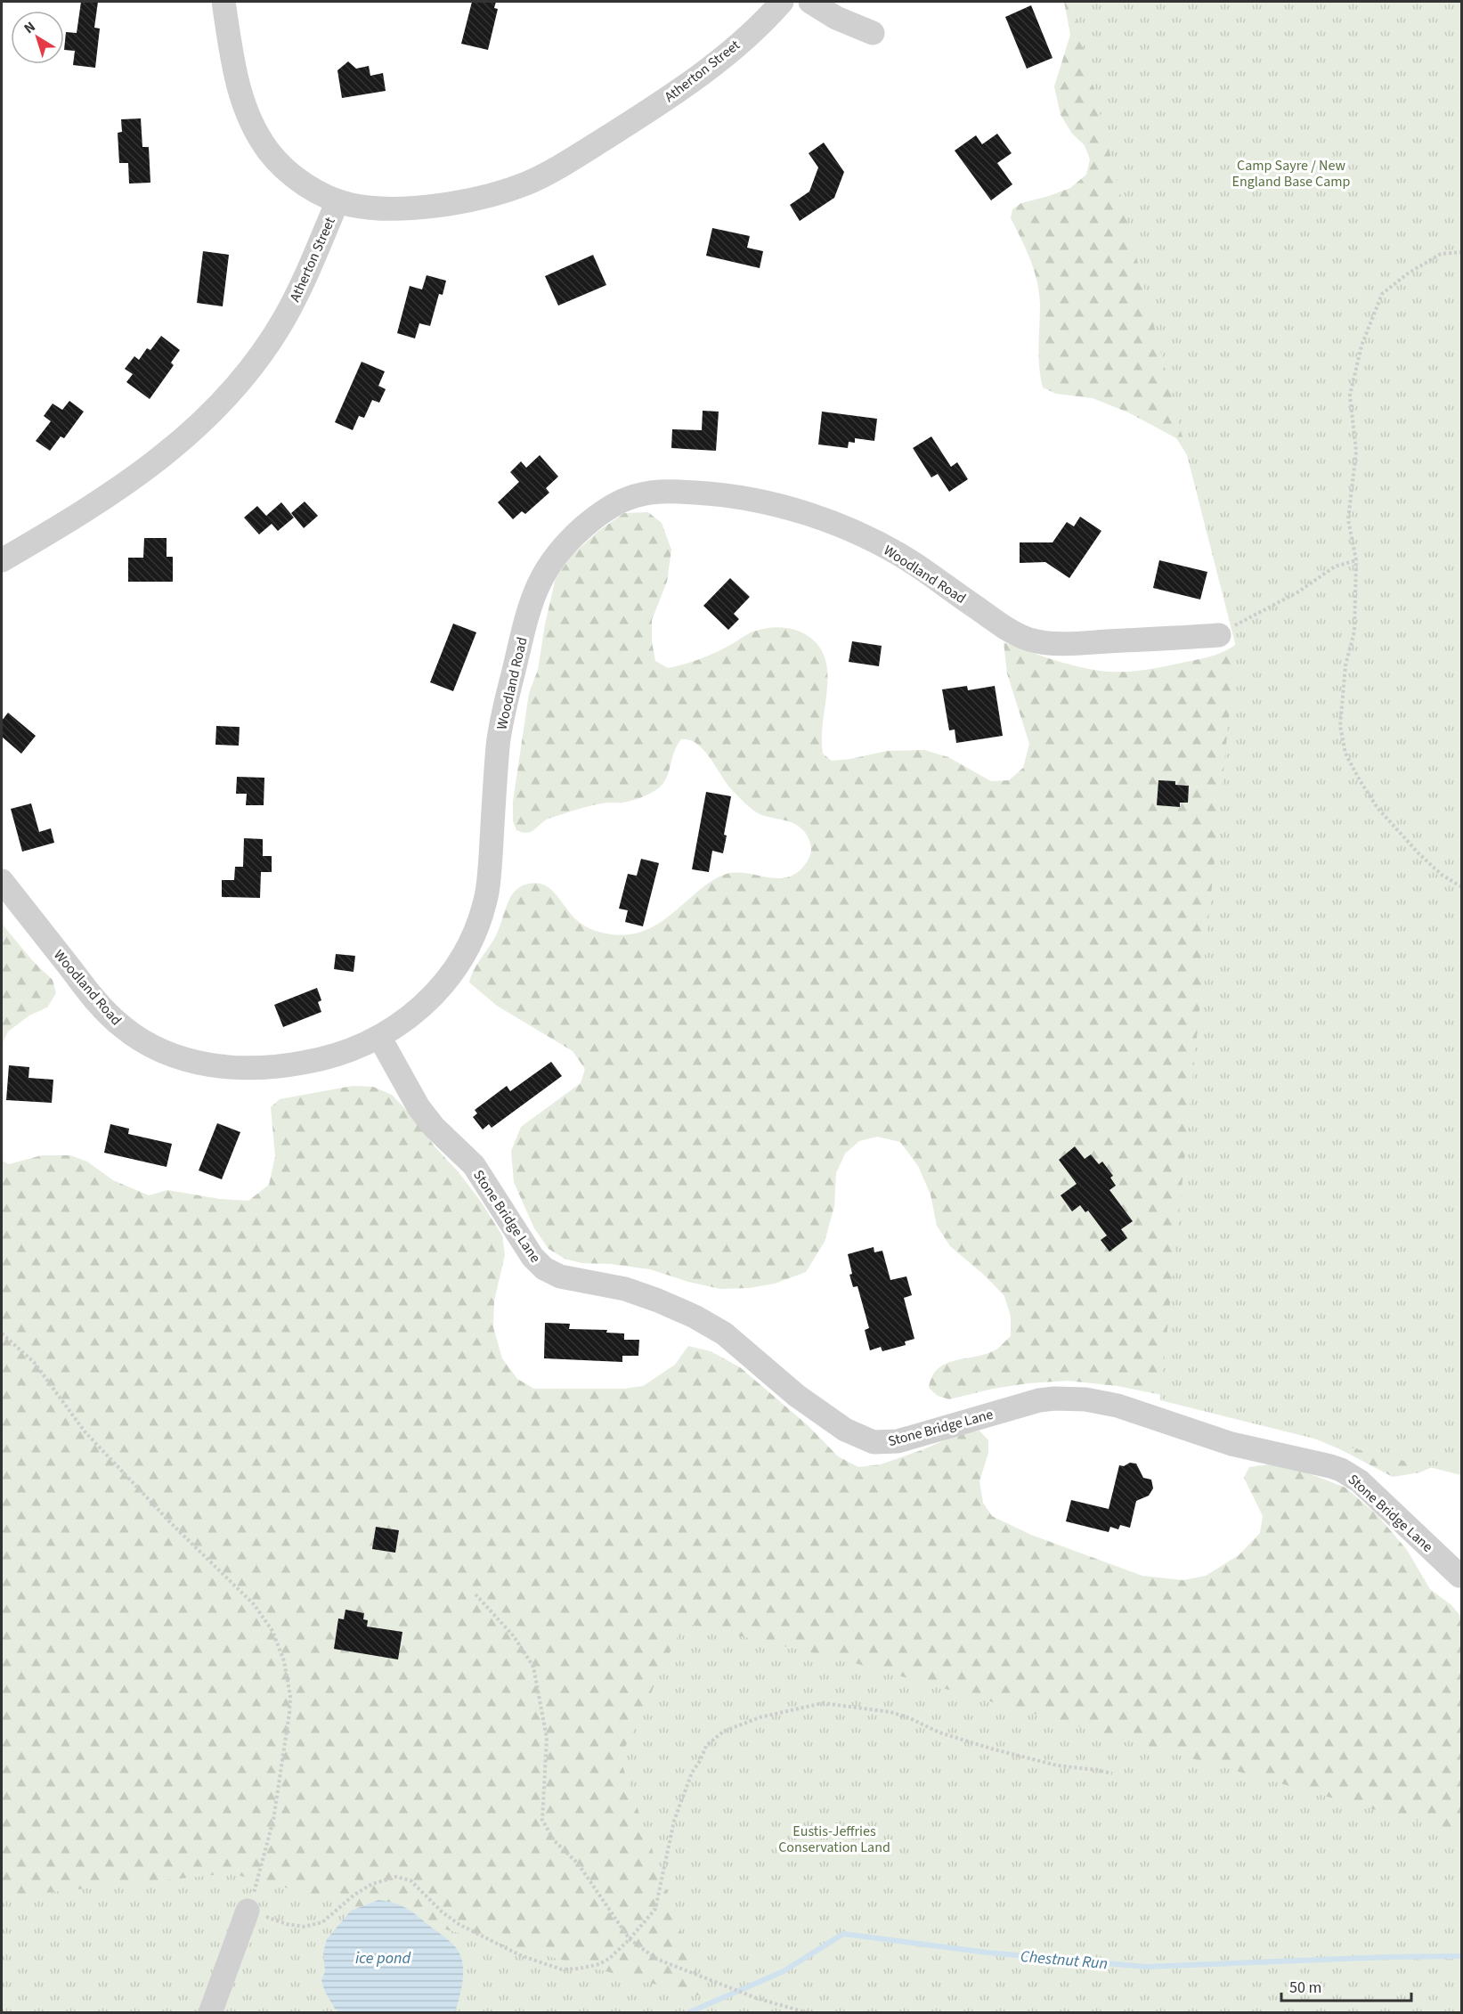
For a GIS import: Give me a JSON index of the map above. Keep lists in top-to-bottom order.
{
  "streets": {
    "street": ["Atherton Street", "Woodland Road", "Stone Bridge Lane"]
  },
  "crossings": [
    ["Woodland Road", "Stone Bridge Lane"]
  ],
  "water": ["ice pond", "Chestnut Run"],
  "parks": ["Camp Sayre / New England Base Camp", "Eustis-Jeffries Conservation Land"],
  "scale_bar": "50 m",
  "north": "top left"
}
